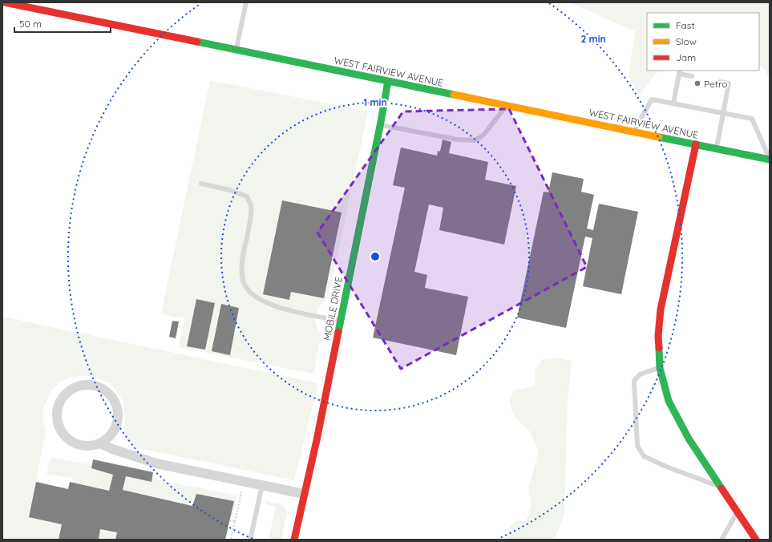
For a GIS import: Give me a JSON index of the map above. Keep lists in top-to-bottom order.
{
  "streets": {
    "street": ["WEST FAIRVIEW AVENUE", "MOBILE DRIVE"]
  },
  "crossings": [
    ["WEST FAIRVIEW AVENUE", "MOBILE DRIVE"]
  ],
  "places": ["Petro"],
  "legend": ["Fast", "Slow", "Jam"],
  "scale_bar": "50 m",
  "rings": ["2 min", "1 min"]
}
